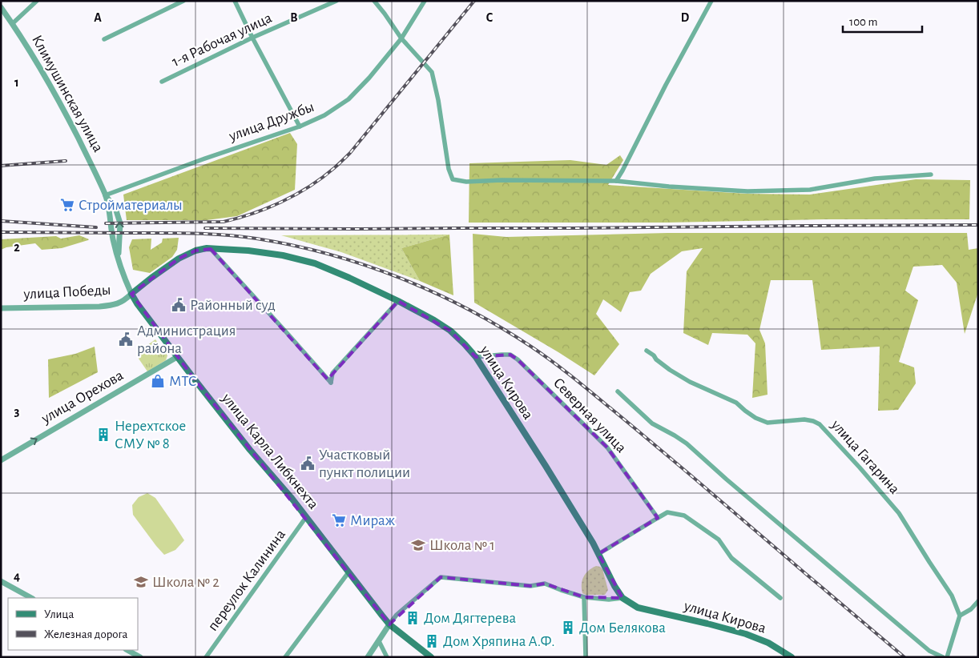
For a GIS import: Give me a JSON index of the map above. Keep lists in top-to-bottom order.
{
  "streets": {
    "main road": ["улица Кирова", "улица Карла Либкнехта"],
    "street": [
      "1-я Рабочая улица",
      "Климушинская улица",
      "улица Дружбы",
      "улица Победы",
      "улица Орехова",
      "Северная улица",
      "улица Гагарина",
      "переулок Калинина"
    ]
  },
  "crossings": [
    ["Климушинская улица", "улица Дружбы"],
    ["Климушинская улица", "улица Победы"],
    ["Климушинская улица", "улица Кирова"],
    ["Климушинская улица", "улица Карла Либкнехта"],
    ["улица Победы", "улица Кирова"],
    ["улица Победы", "улица Карла Либкнехта"],
    ["улица Кирова", "Северная улица"],
    ["улица Кирова", "улица Карла Либкнехта"],
    ["улица Орехова", "улица Карла Либкнехта"],
    ["улица Карла Либкнехта", "переулок Калинина"]
  ],
  "one_way": ["улица Орехова"],
  "places": {
    "supermarket": ["Стройматериалы", "Мираж"],
    "public building": ["Районный суд", "Администрация района", "Участковый пункт полиции"],
    "shop": ["МТС"],
    "building": [
      "Нерехтское СМУ № 8",
      "Дом Дягтерева",
      "Дом Белякова",
      "Дом Хряпина А.Ф."
    ],
    "school or university": ["Школа № 1", "Школа № 2"]
  },
  "legend": ["Улица", "Железная дорога"],
  "scale_bar": "100 m",
  "grid": {
    "columns": [
      "A",
      "B",
      "C",
      "D"
    ],
    "rows": [
      "1",
      "2",
      "3",
      "4"
    ]
  }
}
